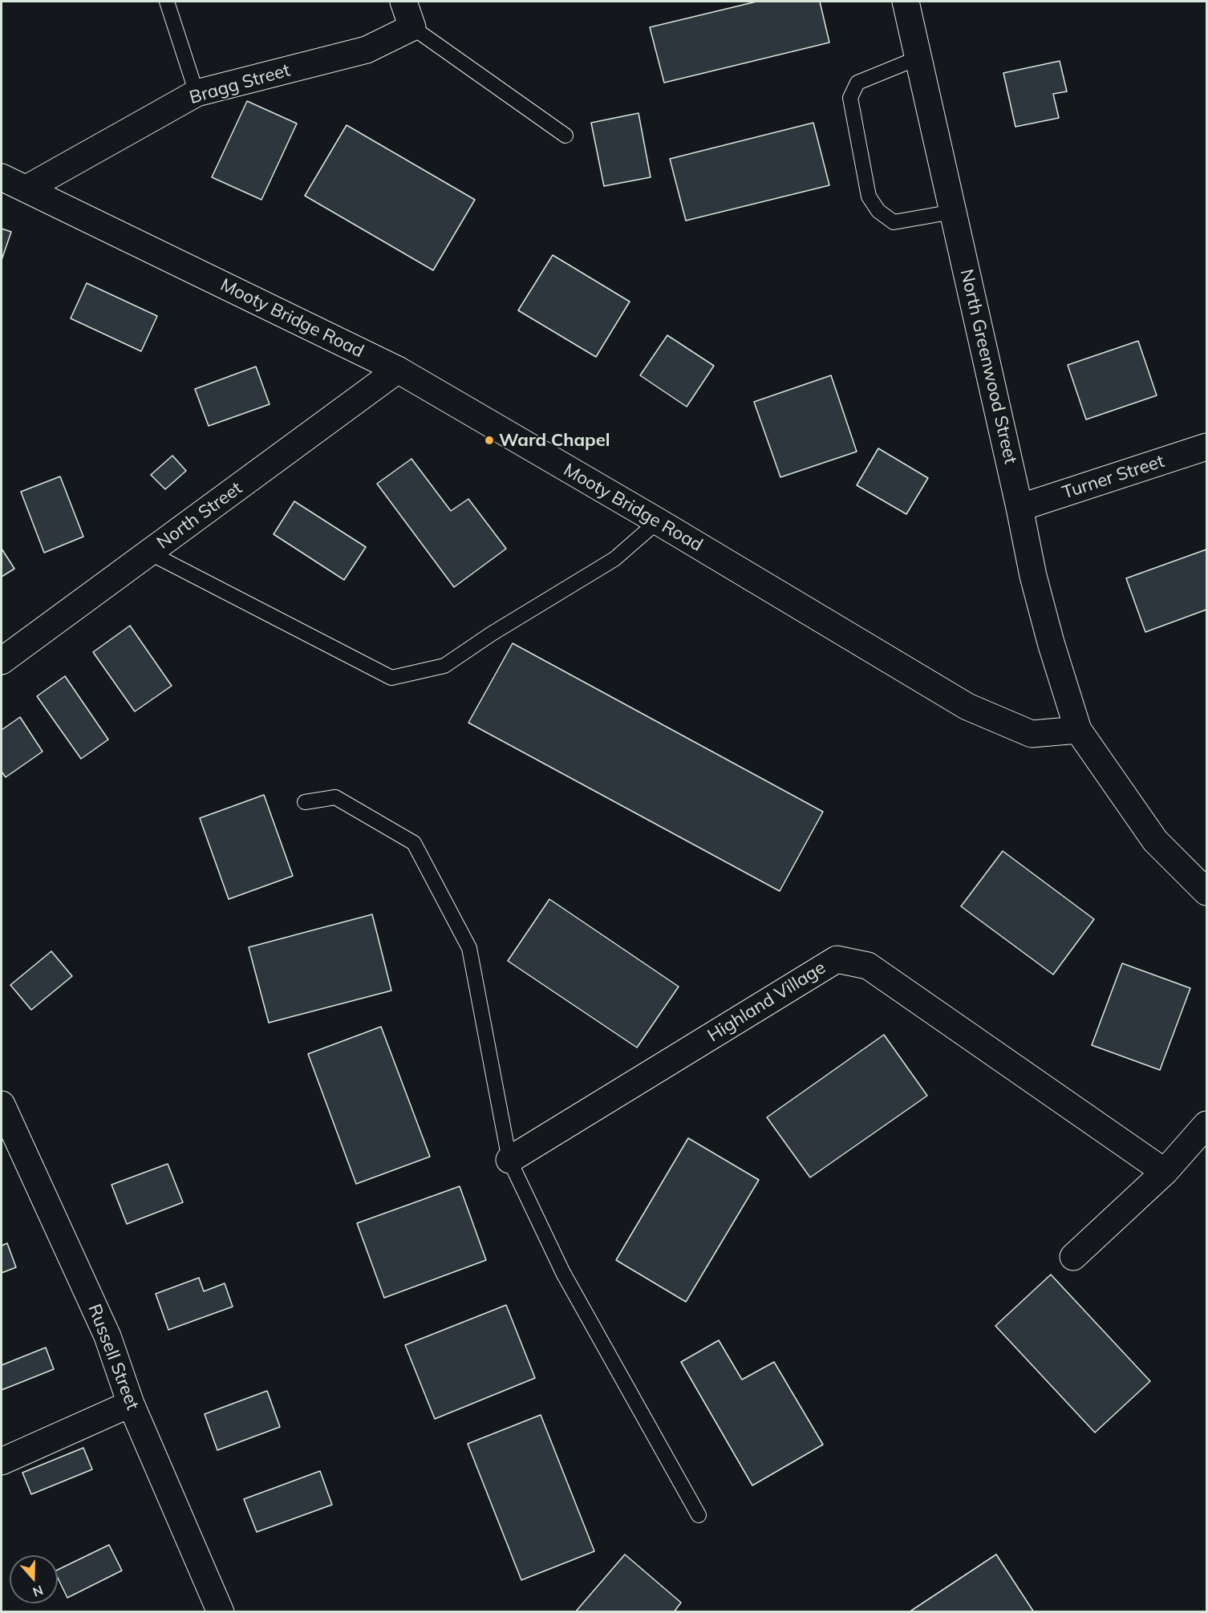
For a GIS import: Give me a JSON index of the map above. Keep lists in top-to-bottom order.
{
  "streets": {
    "street": [
      "Bragg Street",
      "Mooty Bridge Road",
      "North Greenwood Street",
      "Turner Street",
      "North Street",
      "Highland Village",
      "Russell Street"
    ]
  },
  "crossings": [
    ["Bragg Street", "Mooty Bridge Road"],
    ["Mooty Bridge Road", "North Greenwood Street"],
    ["Mooty Bridge Road", "North Street"],
    ["North Greenwood Street", "Turner Street"]
  ],
  "places": ["Ward Chapel"],
  "north": "bottom"
}
